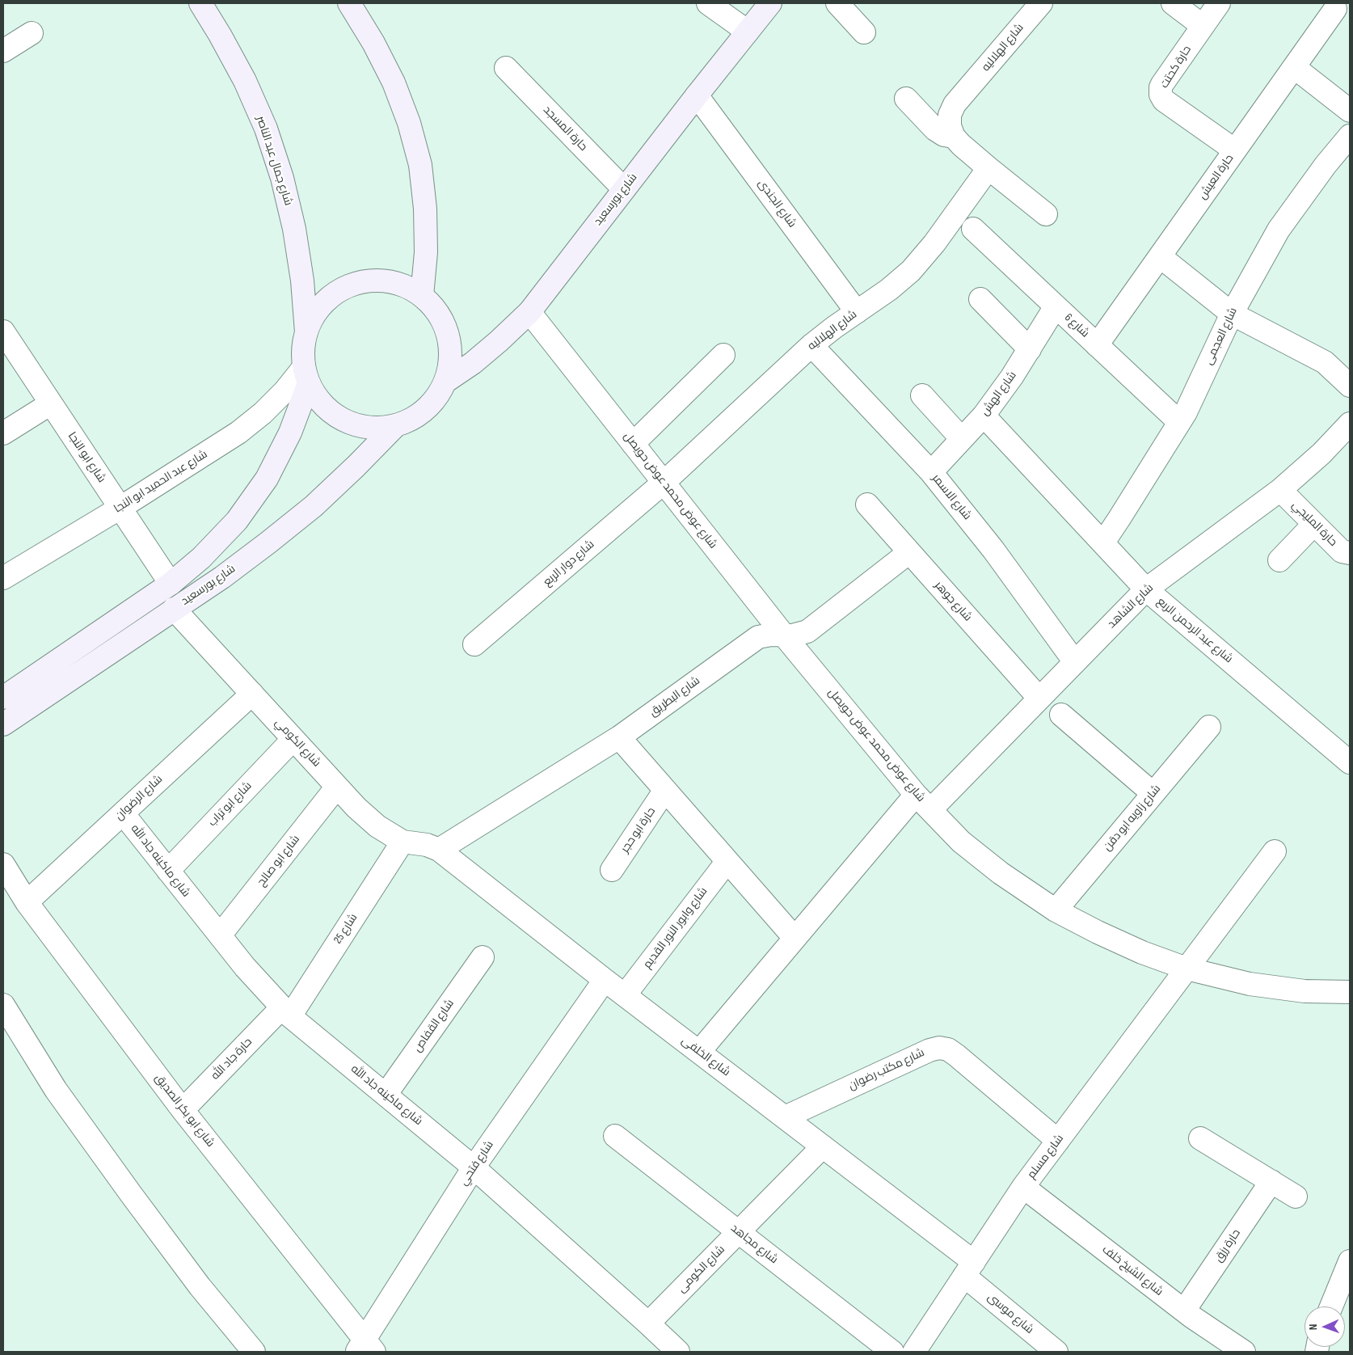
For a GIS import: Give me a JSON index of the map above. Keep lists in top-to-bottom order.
{
  "streets": {
    "street": [
      "شارع الهلاليه",
      "حارة كحتت",
      "حارة المسجد",
      "شارع جمال عبد الناصر",
      "حارة العيش",
      "شارع بورسعيد",
      "شارع الجندى",
      "شارع 6",
      "شارع العجمى",
      "شارع الهش",
      "شارع ابو النجا",
      "شارع عبد الحميد ابو النجا",
      "شارع عوض محمد عوض حويصل",
      "شارع الاسمر",
      "حارة المليجي",
      "شارع دوار الربع",
      "شارع جوهر",
      "شارع الشاهد",
      "شارع عبد الرحمن الربع",
      "شارع البطريق",
      "شارع الكومي",
      "شارع الرضوان",
      "شارع ابو تراب",
      "شارع زاويه ابو دقن",
      "حارة ابو حجر",
      "شارع ماكينه جاد الله",
      "شارع ابو صالح",
      "شارع وابور النور القديم",
      "شارع 25",
      "شارع القفاص",
      "شارع الخلفى",
      "حارة جاد الله",
      "شارع مكتب رضوان",
      "شارع ابو بكر الصديق",
      "شارع مسلم",
      "شارع فتحي",
      "شارع مجاهد",
      "حارة رزق",
      "شارع الكومى",
      "شارع الشيخ خلف",
      "شارع موسى"
    ]
  },
  "crossings": [
    ["شارع الهلاليه", "شارع الجندى"],
    ["شارع الهلاليه", "شارع عوض محمد عوض حويصل"],
    ["شارع الهلاليه", "شارع الاسمر"],
    ["شارع الهلاليه", "شارع دوار الربع"],
    ["حارة كحتت", "حارة العيش"],
    ["حارة المسجد", "شارع بورسعيد"],
    ["حارة العيش", "شارع 6"],
    ["شارع بورسعيد", "شارع الجندى"],
    ["شارع بورسعيد", "شارع ابو النجا"],
    ["شارع بورسعيد", "شارع عبد الحميد ابو النجا"],
    ["شارع بورسعيد", "شارع عوض محمد عوض حويصل"],
    ["شارع بورسعيد", "شارع الكومي"],
    ["شارع 6", "شارع العجمى"],
    ["شارع 6", "شارع الهش"],
    ["شارع العجمى", "شارع عبد الرحمن الربع"],
    ["شارع الهش", "شارع الاسمر"],
    ["شارع الهش", "شارع عبد الرحمن الربع"],
    ["شارع ابو النجا", "شارع عبد الحميد ابو النجا"],
    ["شارع عوض محمد عوض حويصل", "شارع دوار الربع"],
    ["شارع عوض محمد عوض حويصل", "شارع الشاهد"],
    ["شارع عوض محمد عوض حويصل", "شارع البطريق"],
    ["شارع عوض محمد عوض حويصل", "شارع زاويه ابو دقن"],
    ["شارع عوض محمد عوض حويصل", "شارع مسلم"],
    ["شارع الاسمر", "شارع الشاهد"],
    ["حارة المليجي", "شارع الشاهد"],
    ["شارع جوهر", "شارع الشاهد"],
    ["شارع جوهر", "شارع البطريق"],
    ["شارع الشاهد", "شارع عبد الرحمن الربع"],
    ["شارع الشاهد", "شارع الخلفى"],
    ["شارع البطريق", "شارع الكومي"],
    ["شارع البطريق", "شارع الخلفى"],
    ["شارع الكومي", "شارع الرضوان"],
    ["شارع الكومي", "شارع ابو تراب"],
    ["شارع الكومي", "شارع ابو صالح"],
    ["شارع الكومي", "شارع 25"],
    ["شارع الكومي", "شارع الخلفى"],
    ["شارع الرضوان", "شارع ماكينه جاد الله"],
    ["شارع الرضوان", "شارع ابو بكر الصديق"],
    ["شارع ابو تراب", "شارع ماكينه جاد الله"],
    ["شارع ماكينه جاد الله", "شارع ابو صالح"],
    ["شارع ماكينه جاد الله", "شارع 25"],
    ["شارع ماكينه جاد الله", "شارع القفاص"],
    ["شارع ماكينه جاد الله", "حارة جاد الله"],
    ["شارع ماكينه جاد الله", "شارع فتحي"],
    ["شارع ماكينه جاد الله", "شارع الكومى"],
    ["شارع وابور النور القديم", "شارع الخلفى"],
    ["شارع 25", "حارة جاد الله"],
    ["شارع الخلفى", "شارع مكتب رضوان"],
    ["شارع الخلفى", "شارع مسلم"],
    ["شارع الخلفى", "شارع فتحي"],
    ["شارع الخلفى", "شارع الكومى"],
    ["شارع الخلفى", "شارع موسى"],
    ["حارة جاد الله", "شارع ابو بكر الصديق"],
    ["شارع مكتب رضوان", "شارع مسلم"],
    ["شارع ابو بكر الصديق", "شارع فتحي"],
    ["شارع مسلم", "شارع الشيخ خلف"],
    ["شارع مسلم", "شارع موسى"],
    ["شارع مجاهد", "شارع الكومى"],
    ["حارة رزق", "شارع الشيخ خلف"]
  ],
  "north": "left"
}
